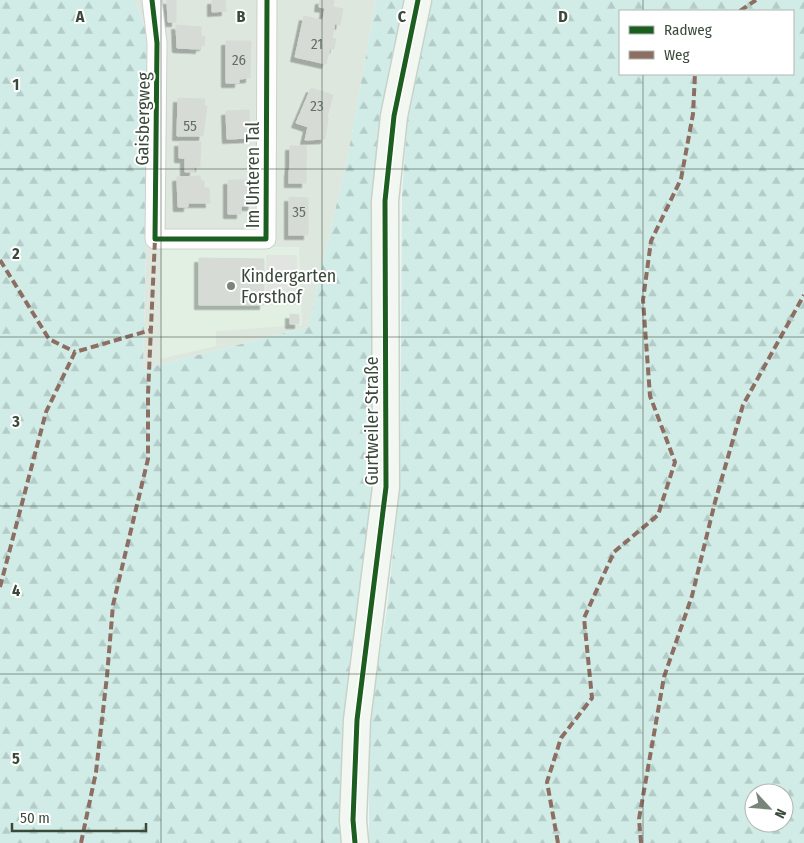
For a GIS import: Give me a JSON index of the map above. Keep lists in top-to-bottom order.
{
  "streets": {
    "main road": ["Gurtweiler Straße"],
    "street": ["Gaisbergweg", "Im Unteren Tal"]
  },
  "crossings": [
    ["Gaisbergweg", "Im Unteren Tal"]
  ],
  "places": ["Kindergarten Forsthof"],
  "house_numbers": [
    "21",
    "26",
    "23",
    "55",
    "35"
  ],
  "legend": ["Radweg", "Weg"],
  "scale_bar": "50 m",
  "north": "bottom right",
  "grid": {
    "columns": [
      "A",
      "B",
      "C",
      "D"
    ],
    "rows": [
      "1",
      "2",
      "3",
      "4",
      "5"
    ]
  }
}
